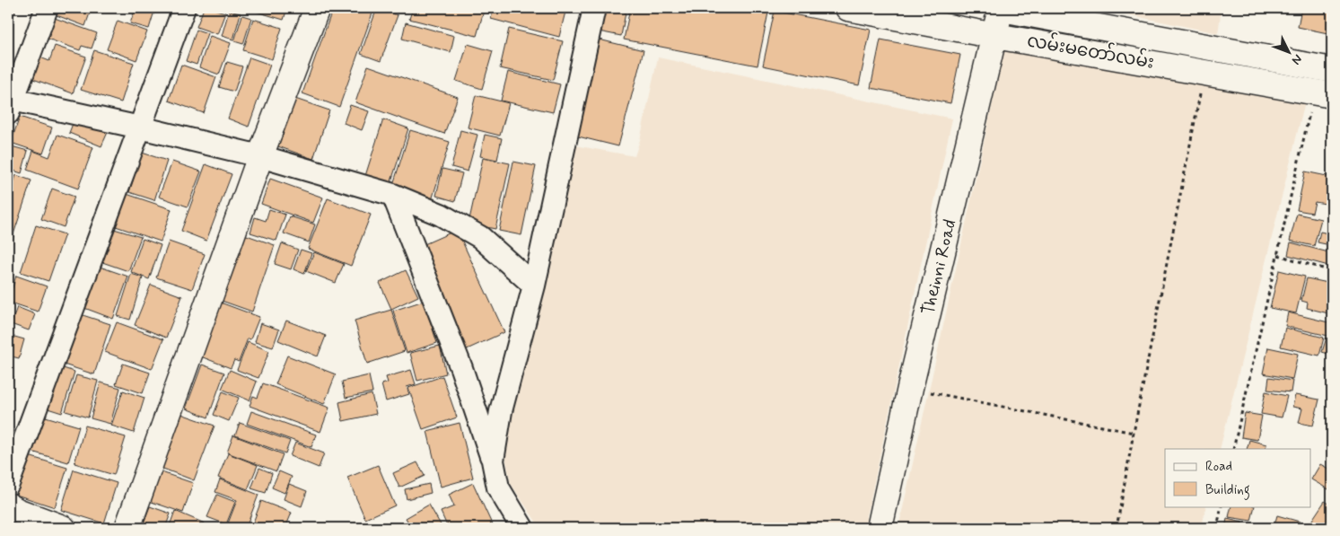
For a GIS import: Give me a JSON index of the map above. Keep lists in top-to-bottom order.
{
  "streets": {
    "main road": ["လမ်းမတော်လမ်း", "Theinni Road"]
  },
  "crossings": [
    ["လမ်းမတော်လမ်း", "Theinni Road"]
  ],
  "legend": ["Road", "Building"],
  "north": "bottom right"
}
